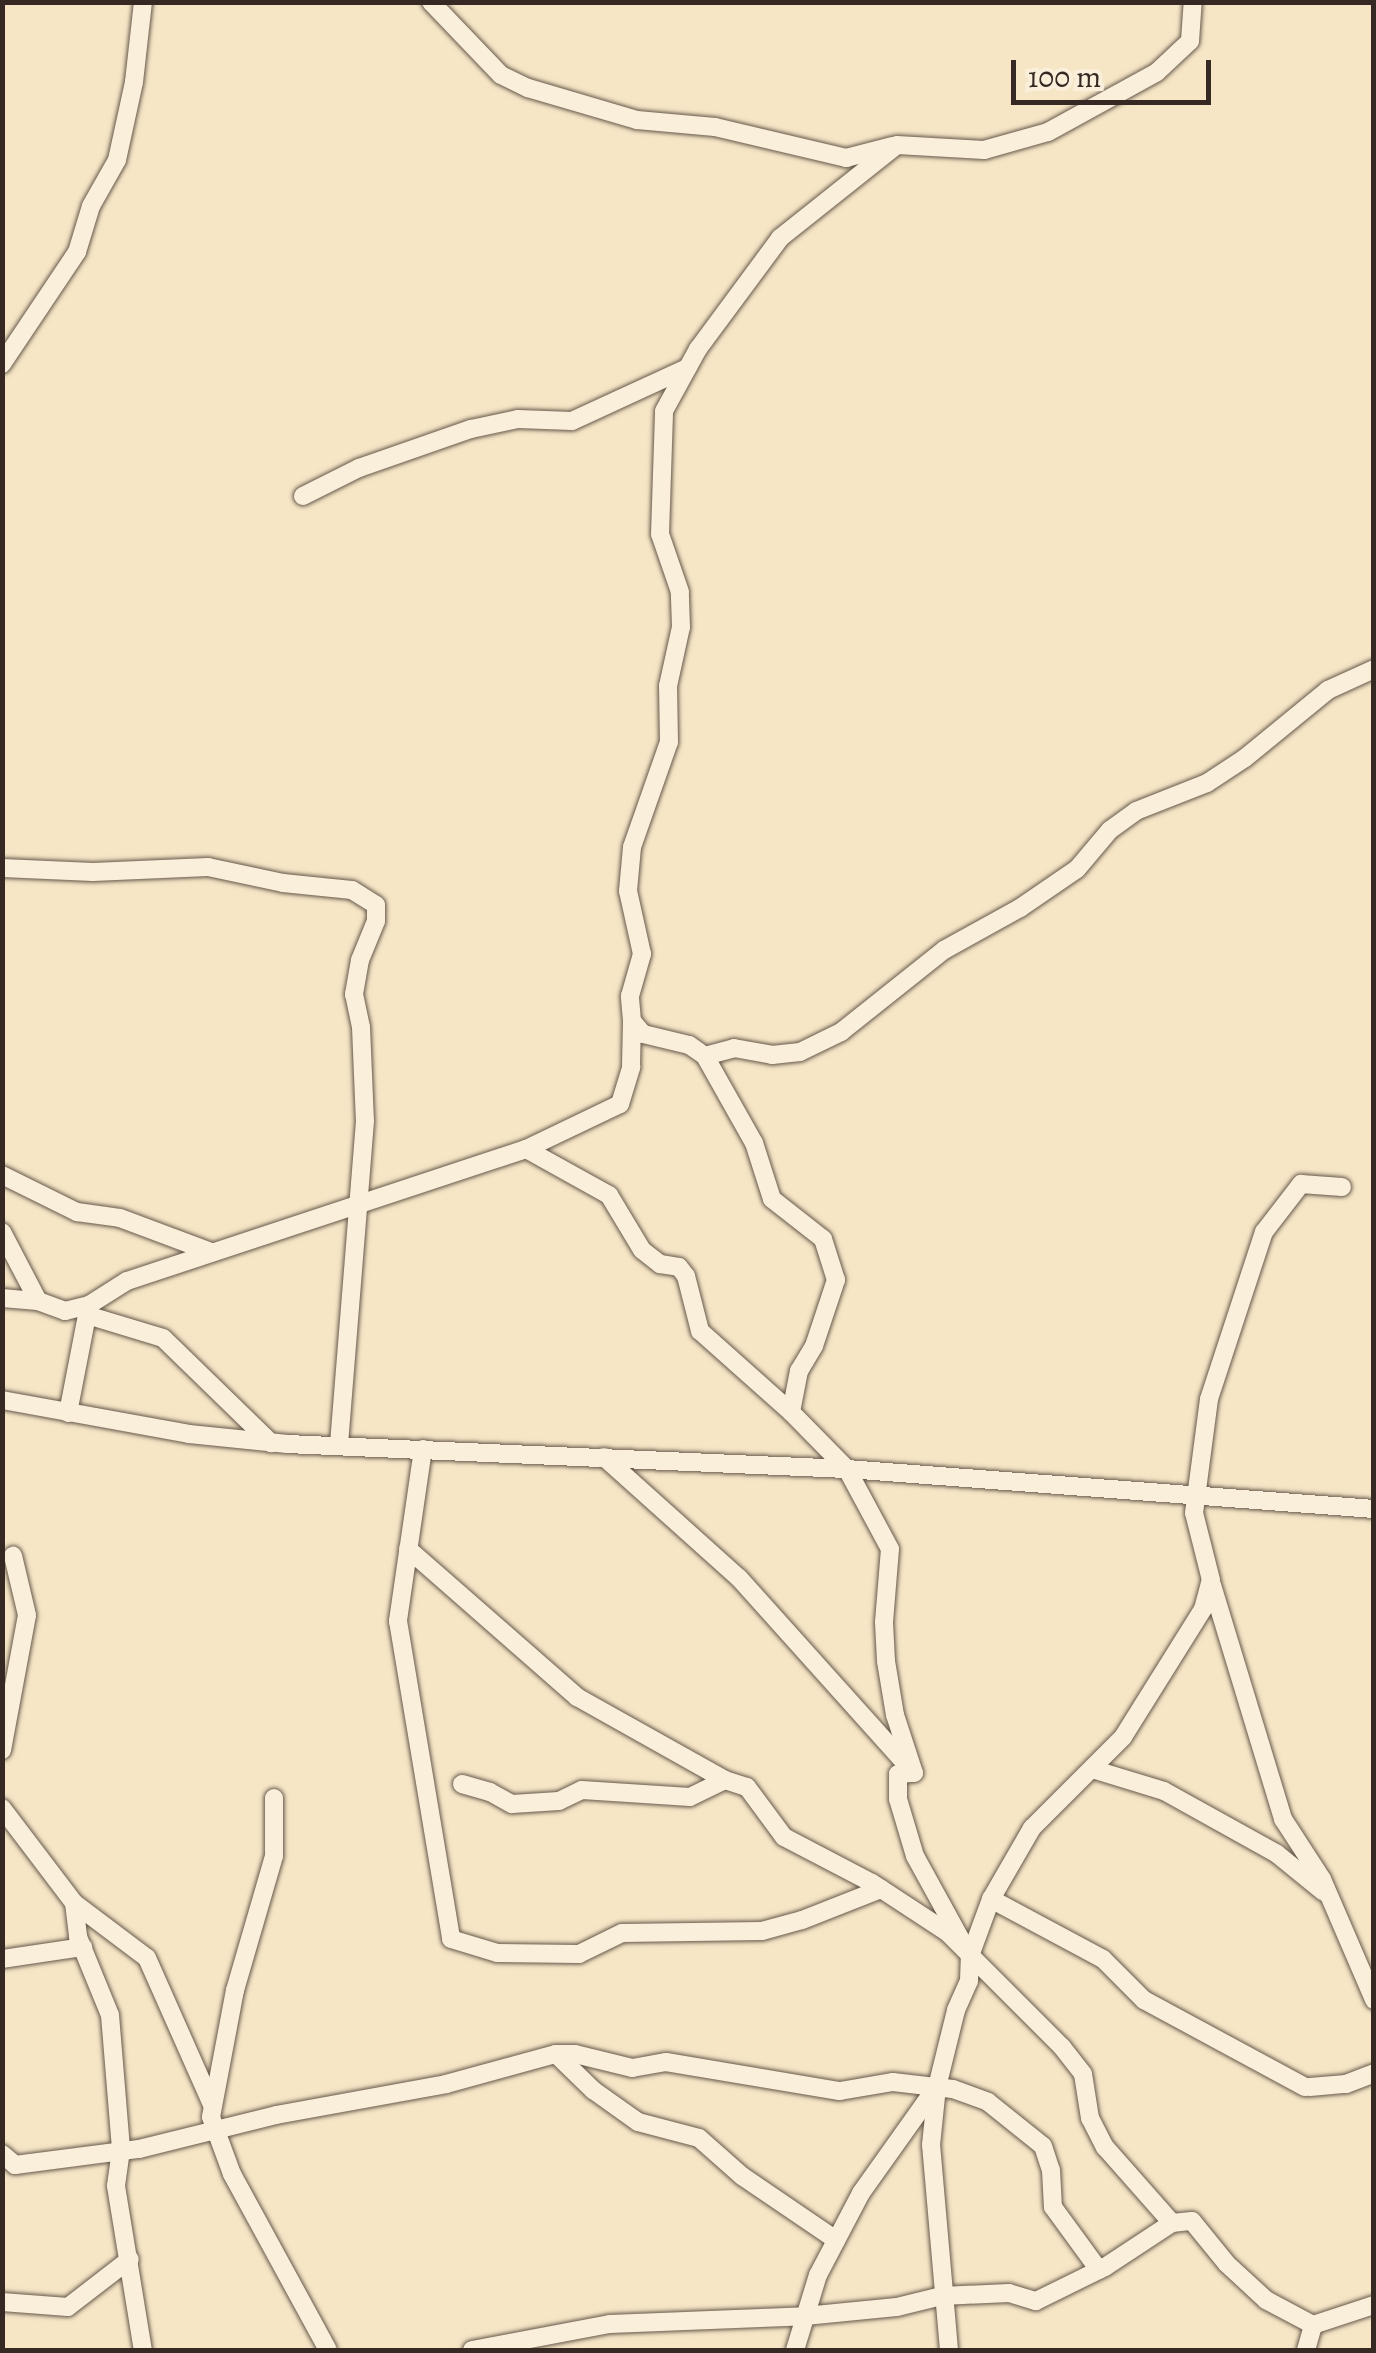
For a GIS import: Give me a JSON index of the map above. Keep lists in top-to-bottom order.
{
  "scale_bar": "100 m"
}
